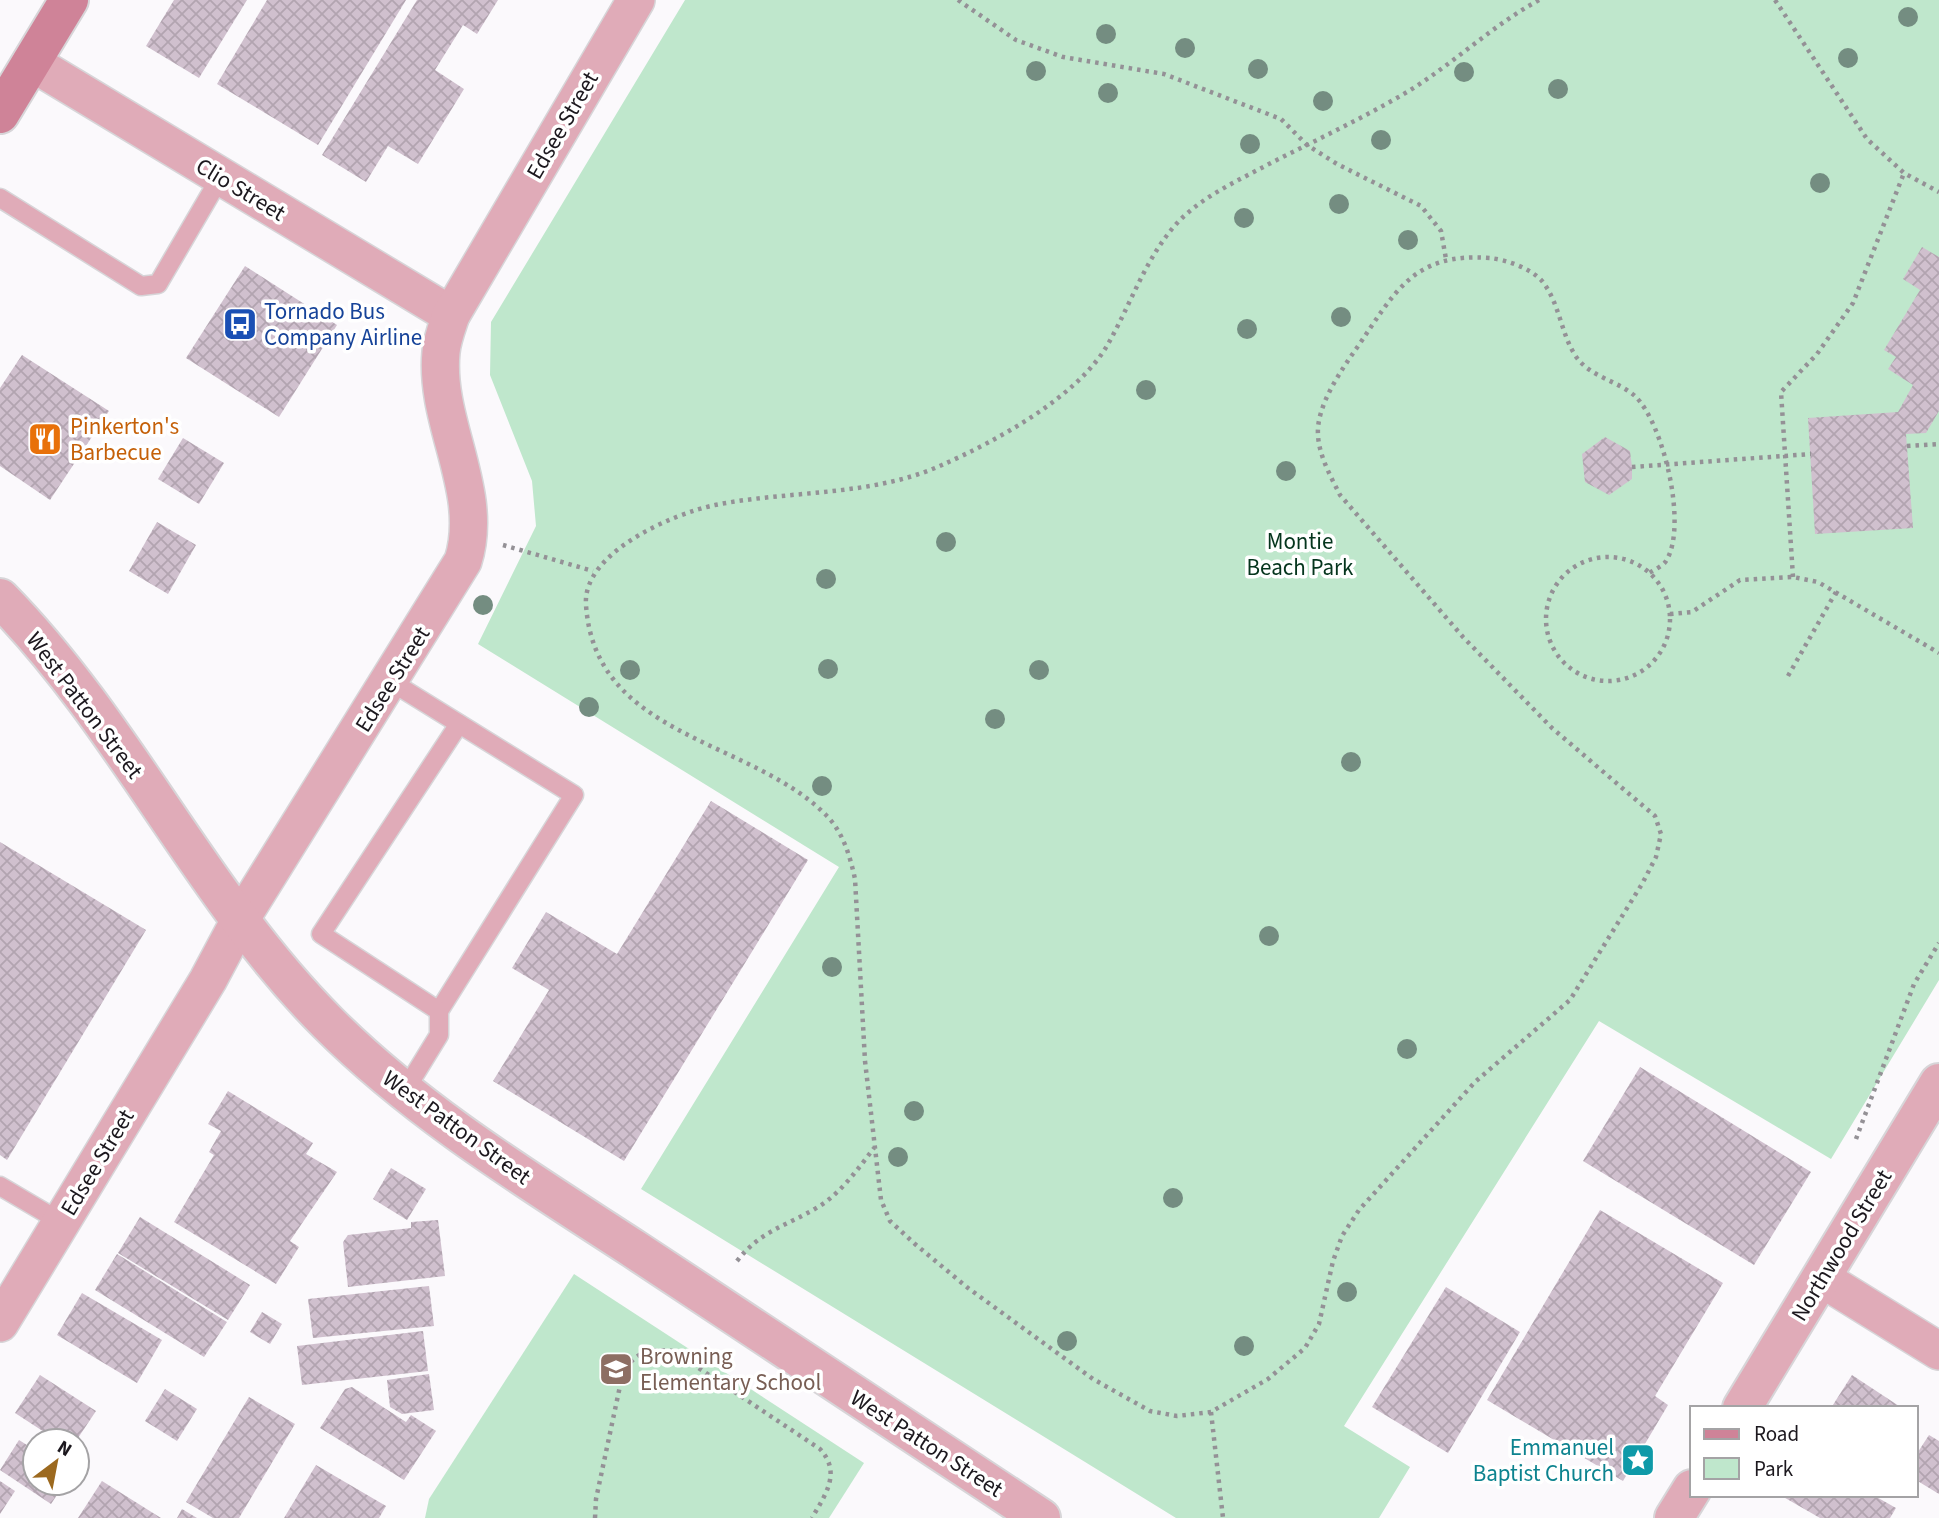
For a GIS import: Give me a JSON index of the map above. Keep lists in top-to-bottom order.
{
  "streets": {
    "street": [
      "Edsee Street",
      "Clio Street",
      "West Patton Street",
      "Northwood Street"
    ]
  },
  "crossings": [
    ["Edsee Street", "Clio Street"],
    ["Edsee Street", "West Patton Street"]
  ],
  "parks": ["Montie Beach Park"],
  "places": {
    "bus stop": ["Tornado Bus Company Airline"],
    "restaurant": ["Pinkerton's Barbecue"],
    "school or university": ["Browning Elementary School"],
    "place": ["Emmanuel Baptist Church"]
  },
  "legend": ["Road", "Park"],
  "north": "top right"
}
